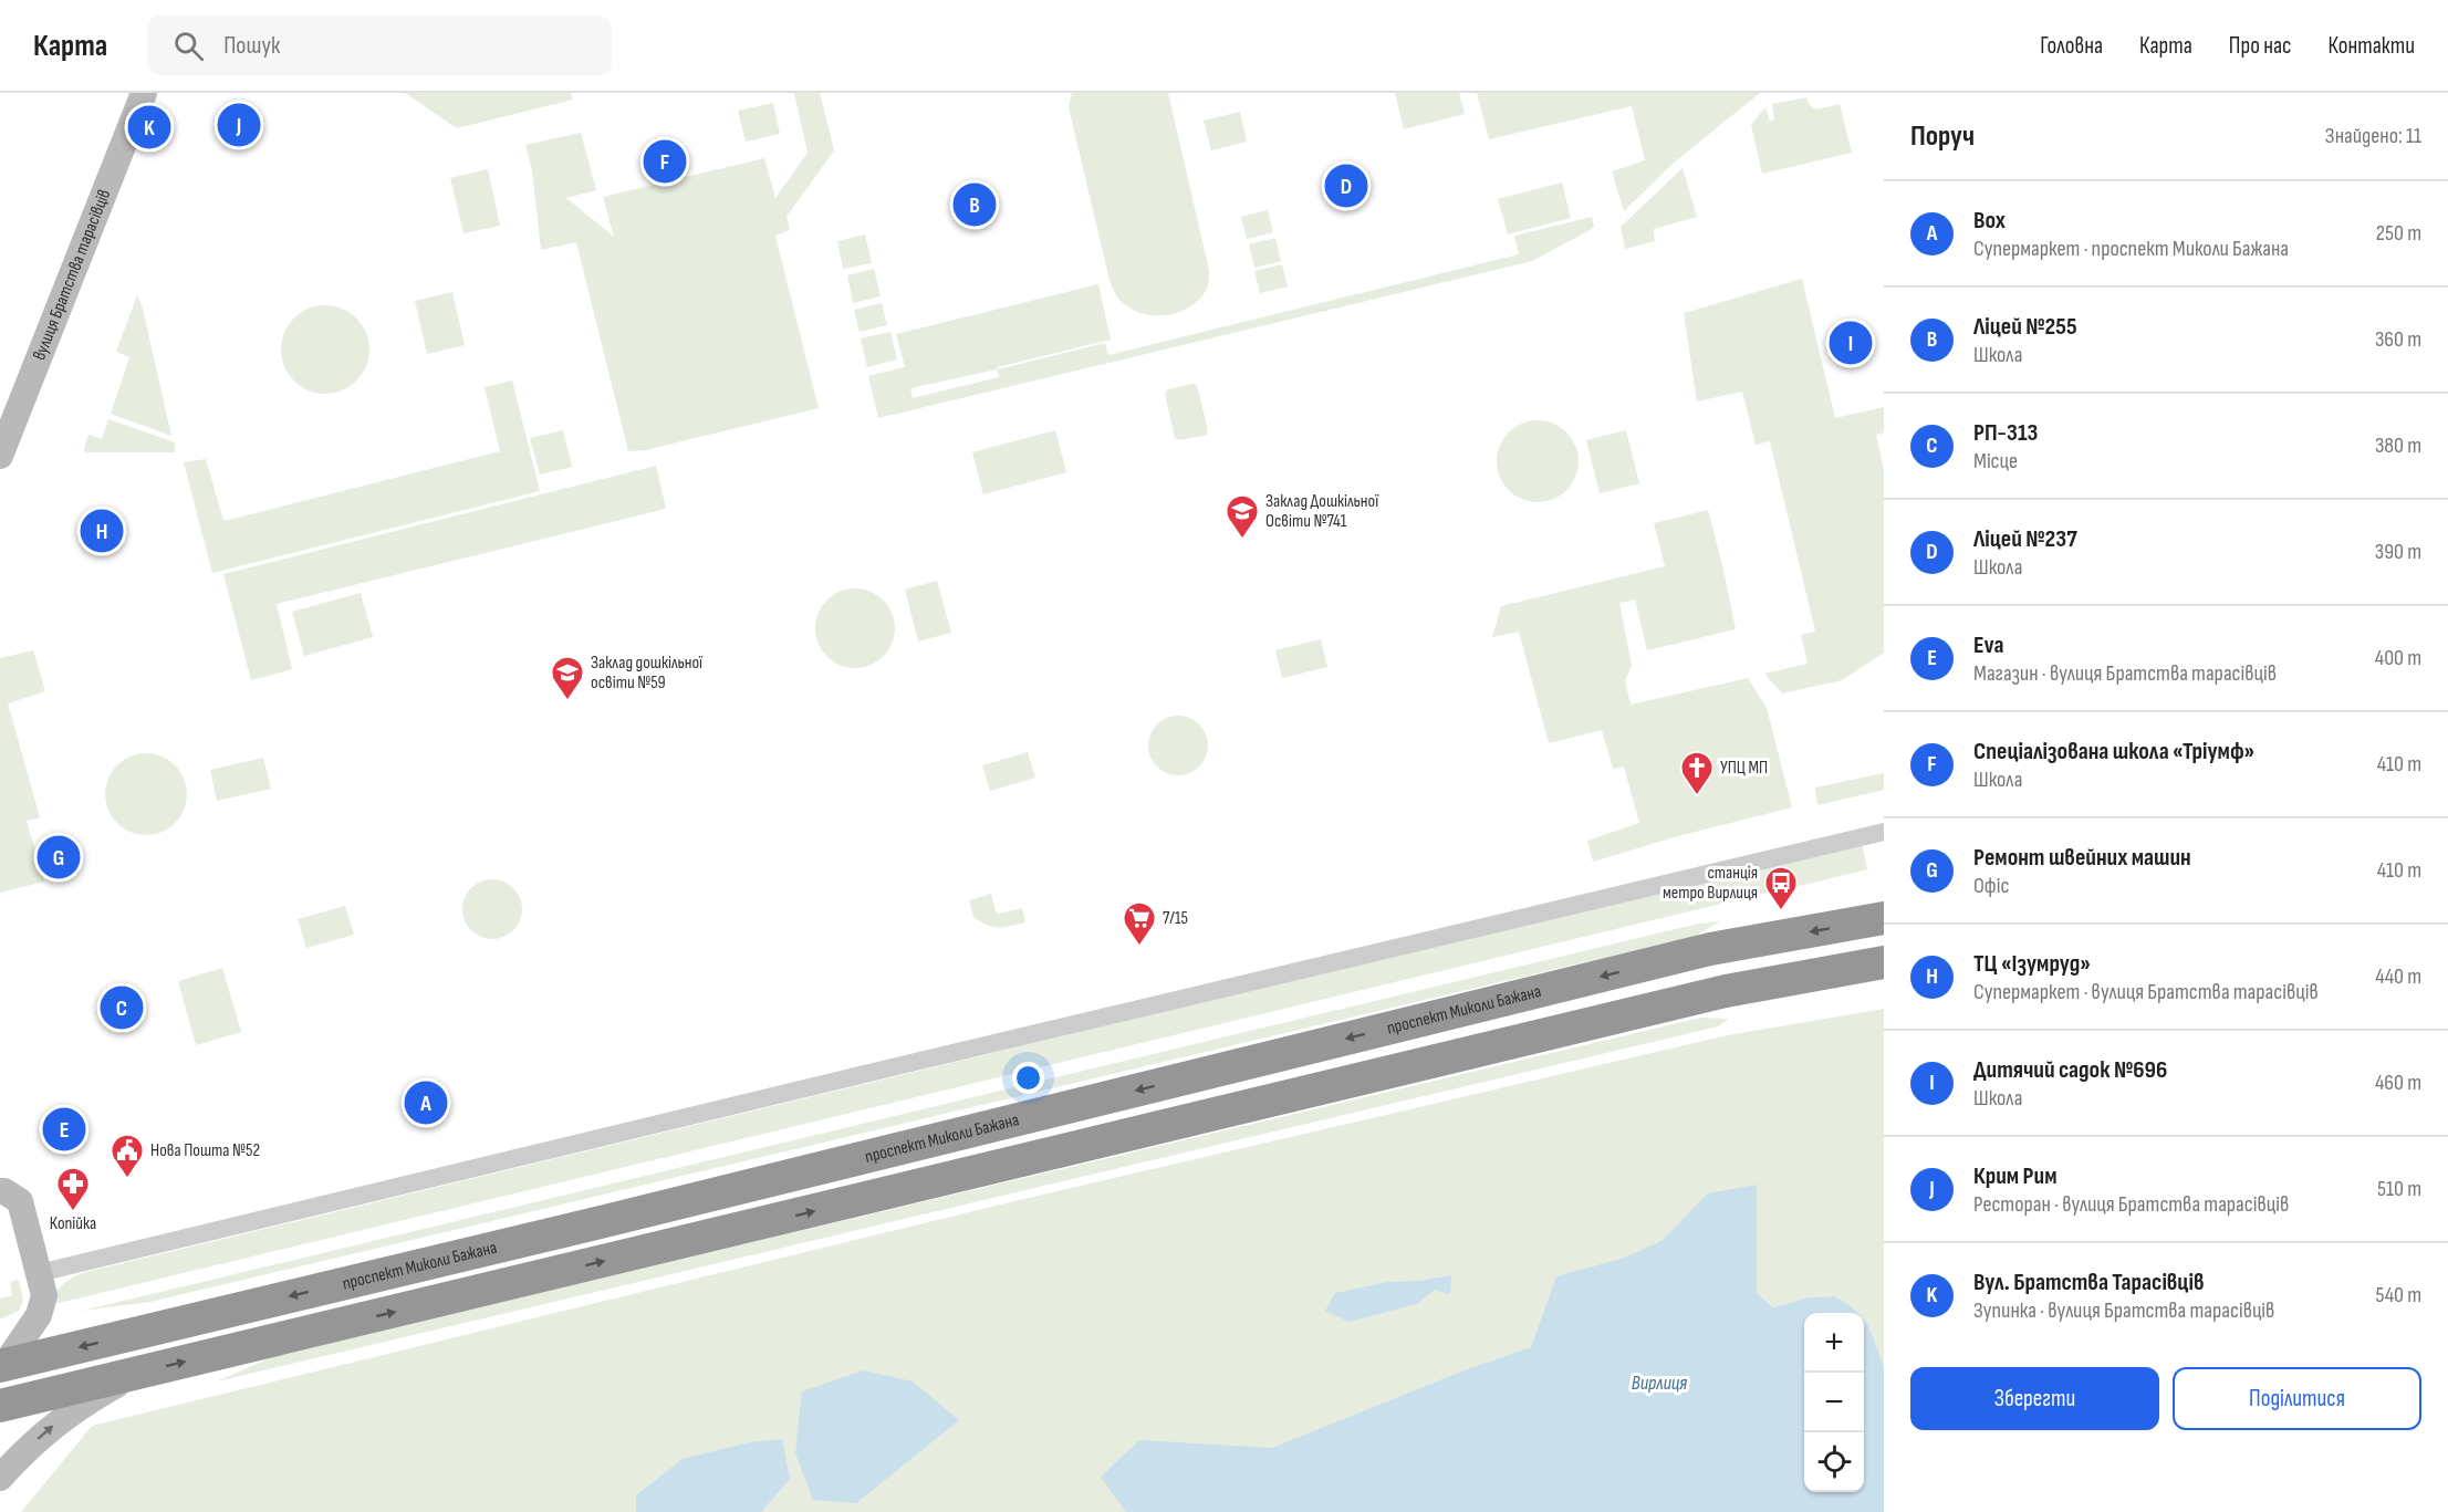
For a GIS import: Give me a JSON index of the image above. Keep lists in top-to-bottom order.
{
  "streets": {
    "highway": ["проспект Миколи Бажана"],
    "street": ["вулиця Братства тарасівців"]
  },
  "water": ["Вирлиця"],
  "places": {
    "school or university": ["Заклад Дошкільної Освіти №741", "Заклад дошкільної освіти №59"],
    "church": ["УПЦ МП"],
    "bus stop": ["станція метро Вирлиця"],
    "supermarket": ["7/15"],
    "public building": ["Нова Пошта №52"],
    "pharmacy": ["Копійка"]
  },
  "page": {
    "header": "Карта",
    "search": "Пошук",
    "nav": [
      "Головна",
      "Карта",
      "Про нас",
      "Контакти"
    ],
    "heading": ["Поруч", "Знайдено: 11"],
    "pins": [
      "J",
      "K",
      "F",
      "D",
      "B",
      "I",
      "H",
      "G",
      "C",
      "A",
      "E"
    ],
    "list": [
      {
        "mark": "A",
        "name": "Box",
        "note": "Супермаркет · проспект Миколи Бажана",
        "value": "250 m"
      },
      {
        "mark": "B",
        "name": "Ліцей №255",
        "note": "Школа",
        "value": "360 m"
      },
      {
        "mark": "C",
        "name": "РП-313",
        "note": "Місце",
        "value": "380 m"
      },
      {
        "mark": "D",
        "name": "Ліцей №237",
        "note": "Школа",
        "value": "390 m"
      },
      {
        "mark": "E",
        "name": "Eva",
        "note": "Магазин · вулиця Братства тарасівців",
        "value": "400 m"
      },
      {
        "mark": "F",
        "name": "Спеціалізована школа «Тріумф»",
        "note": "Школа",
        "value": "410 m"
      },
      {
        "mark": "G",
        "name": "Ремонт швейних машин",
        "note": "Офіс",
        "value": "410 m"
      },
      {
        "mark": "H",
        "name": "ТЦ «Ізумруд»",
        "note": "Супермаркет · вулиця Братства тарасівців",
        "value": "440 m"
      },
      {
        "mark": "I",
        "name": "Дитячий садок №696",
        "note": "Школа",
        "value": "460 m"
      },
      {
        "mark": "J",
        "name": "Крим Рим",
        "note": "Ресторан · вулиця Братства тарасівців",
        "value": "510 m"
      },
      {
        "mark": "K",
        "name": "Вул. Братства Тарасівців",
        "note": "Зупинка · вулиця Братства тарасівців",
        "value": "540 m"
      }
    ],
    "map_buttons": ["+", "−"],
    "buttons": ["Зберегти", "Поділитися"]
  }
}
